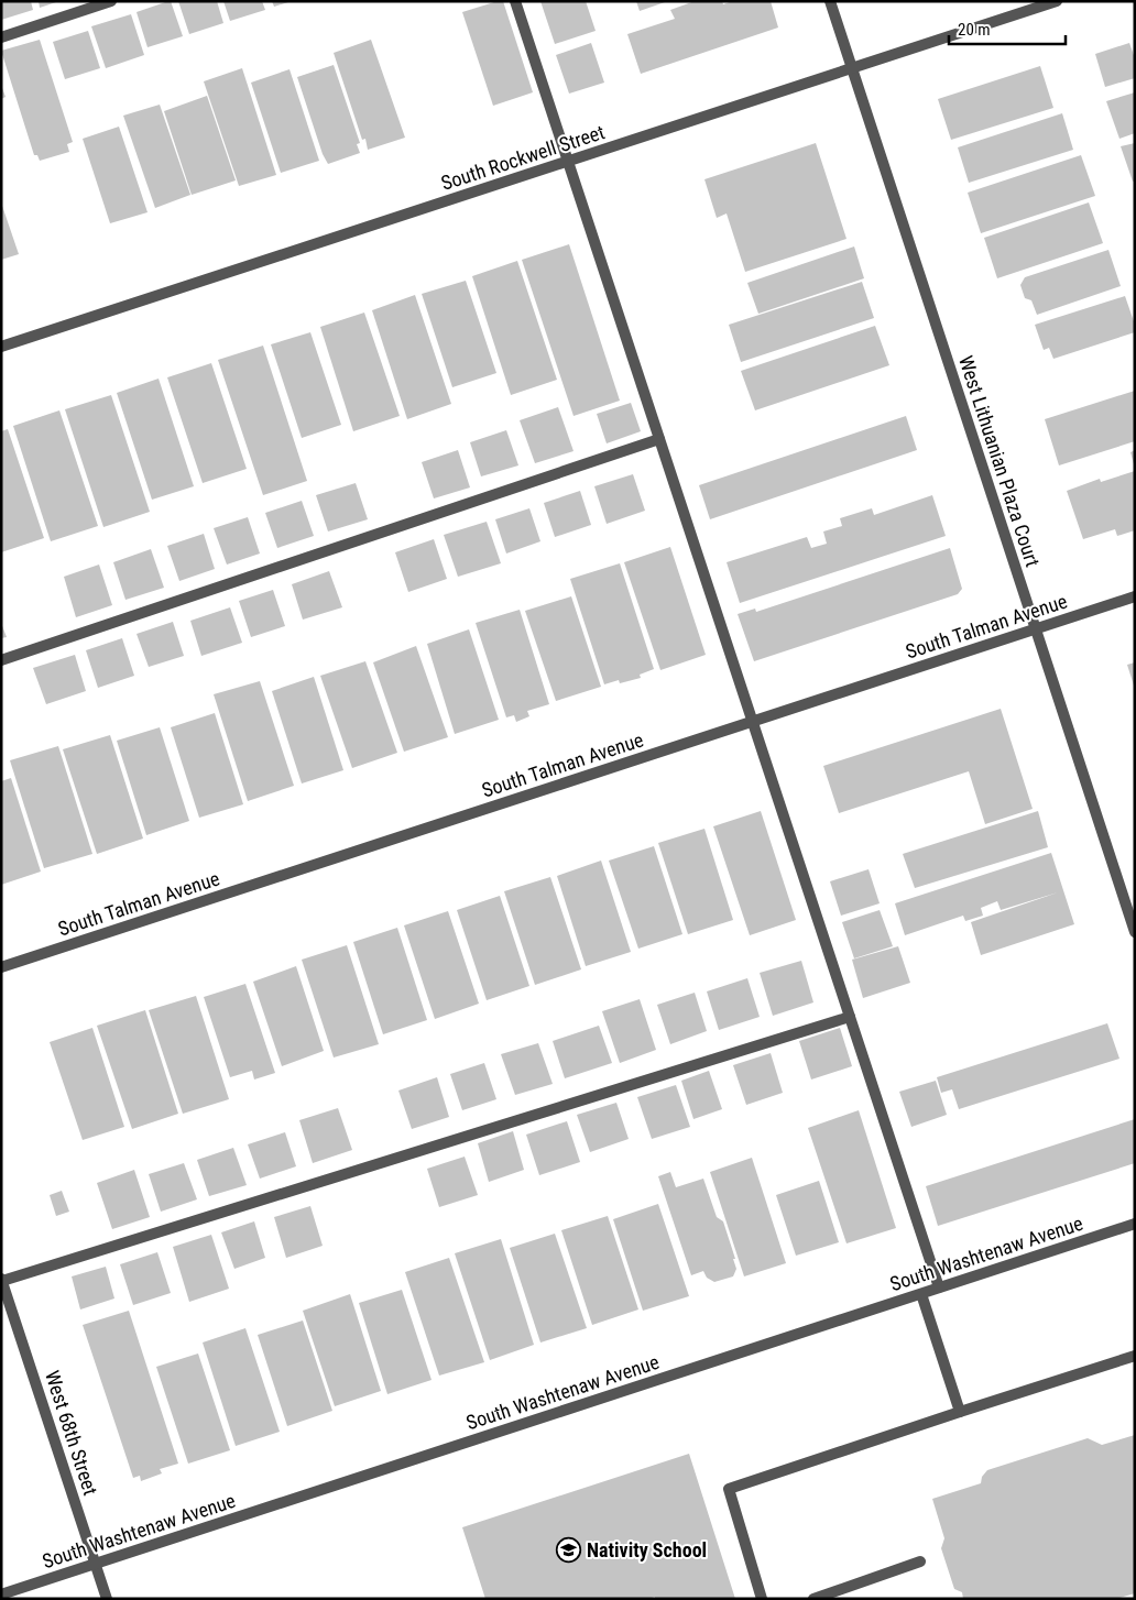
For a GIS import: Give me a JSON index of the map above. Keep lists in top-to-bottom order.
{
  "streets": {
    "street": [
      "South Rockwell Street",
      "West Lithuanian Plaza Court",
      "South Talman Avenue",
      "South Washtenaw Avenue",
      "West 68th Street"
    ]
  },
  "crossings": [
    ["South Rockwell Street", "West Lithuanian Plaza Court"],
    ["West Lithuanian Plaza Court", "South Talman Avenue"],
    ["South Washtenaw Avenue", "West 68th Street"]
  ],
  "places": {
    "school or university": ["Nativity School"]
  },
  "scale_bar": "20 m"
}
